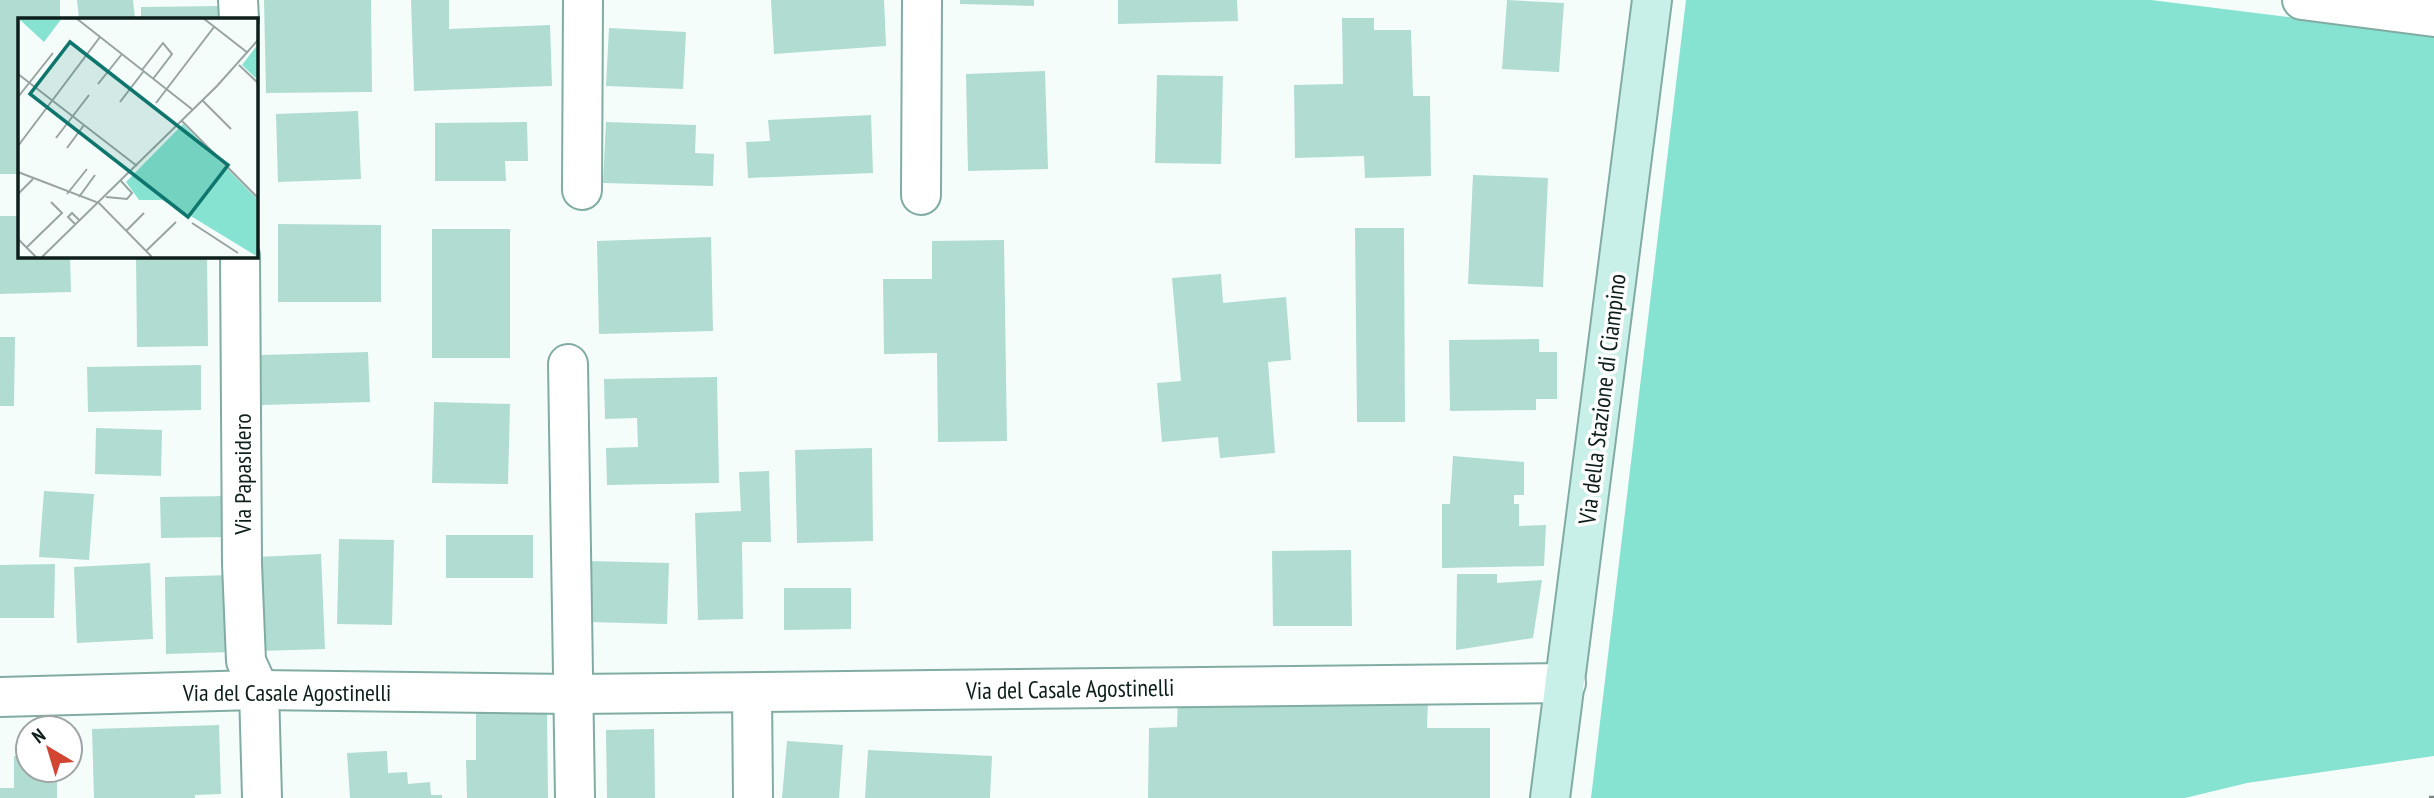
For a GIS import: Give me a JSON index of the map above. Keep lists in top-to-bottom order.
{
  "streets": {
    "street": ["Via della Stazione di Ciampino", "Via Papasidero", "Via del Casale Agostinelli"]
  },
  "crossings": [
    ["Via della Stazione di Ciampino", "Via del Casale Agostinelli"],
    ["Via Papasidero", "Via del Casale Agostinelli"]
  ],
  "north": "top left"
}
